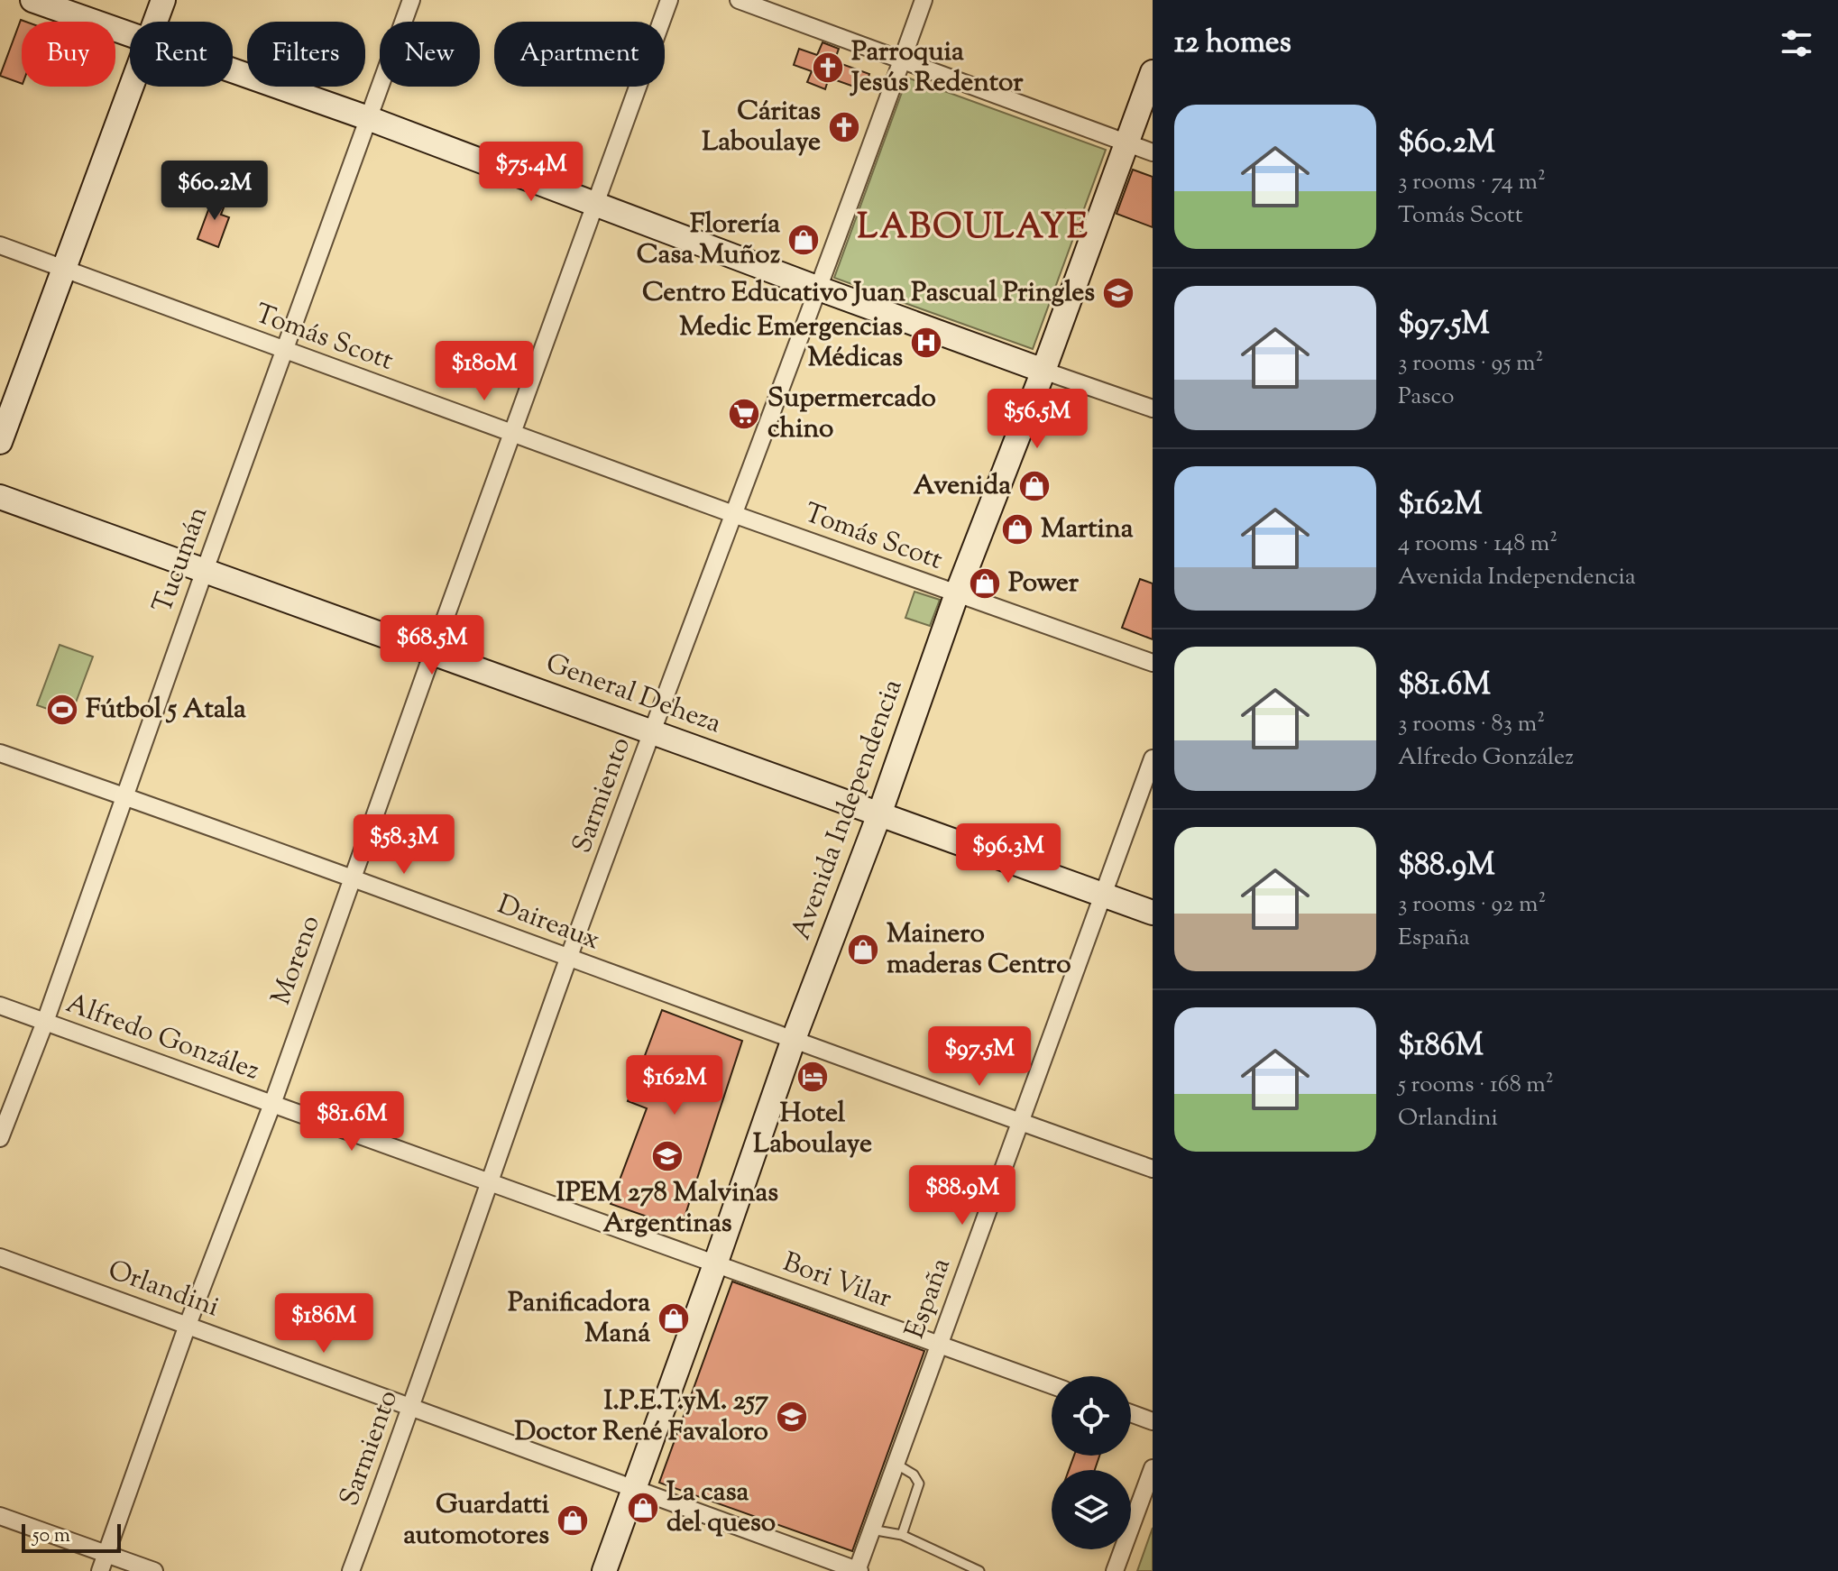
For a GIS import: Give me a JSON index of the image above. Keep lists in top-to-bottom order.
{
  "streets": {
    "main road": ["General Deheza", "Avenida Independencia"],
    "street": [
      "Tomás Scott",
      "Tucumán",
      "Sarmiento",
      "Daireaux",
      "Moreno",
      "Alfredo González",
      "Bori Vilar",
      "Orlandini",
      "España"
    ]
  },
  "crossings": [
    ["Tomás Scott", "Tucumán"],
    ["Tomás Scott", "Sarmiento"],
    ["Tomás Scott", "Avenida Independencia"],
    ["Tomás Scott", "Moreno"],
    ["Tucumán", "General Deheza"],
    ["Tucumán", "Daireaux"],
    ["Tucumán", "Alfredo González"],
    ["General Deheza", "Sarmiento"],
    ["General Deheza", "Avenida Independencia"],
    ["General Deheza", "Moreno"],
    ["General Deheza", "España"],
    ["Sarmiento", "Daireaux"],
    ["Sarmiento", "Alfredo González"],
    ["Sarmiento", "Orlandini"],
    ["Avenida Independencia", "Daireaux"],
    ["Avenida Independencia", "Alfredo González"],
    ["Avenida Independencia", "Bori Vilar"],
    ["Avenida Independencia", "Orlandini"],
    ["Daireaux", "Moreno"],
    ["Daireaux", "España"],
    ["Moreno", "Alfredo González"],
    ["Moreno", "Orlandini"],
    ["Alfredo González", "Bori Vilar"],
    ["Bori Vilar", "España"],
    ["Orlandini", "España"]
  ],
  "districts": ["LABOULAYE"],
  "places": {
    "church": ["Parroquia Jesús Redentor", "Cáritas Laboulaye"],
    "shop": [
      "Florería Casa Muñoz",
      "Avenida",
      "Martina",
      "Power",
      "Mainero maderas Centro",
      "Panificadora Maná",
      "La casa del queso",
      "Guardatti automotores"
    ],
    "school or university": ["Centro Educativo Juan Pascual Pringles", "IPEM 278 Malvinas Argentinas", "I.P.E.T.yM. 257 Doctor René Favaloro"],
    "hospital": ["Medic Emergencias Médicas"],
    "supermarket": ["Supermercado chino"],
    "sports": ["Fútbol 5 Atala"],
    "hotel": ["Hotel Laboulaye"]
  },
  "scale_bar": "50 m",
  "page": {
    "heading": "12 homes",
    "chip": [
      "Buy",
      "Rent",
      "Filters",
      "New",
      "Apartment"
    ],
    "list": [
      {
        "name": "$60.2M",
        "note": "3 rooms · 74 m² · Tomás Scott"
      },
      {
        "name": "$97.5M",
        "note": "3 rooms · 95 m² · Pasco"
      },
      {
        "name": "$162M",
        "note": "4 rooms · 148 m² · Avenida Independencia"
      },
      {
        "name": "$81.6M",
        "note": "3 rooms · 83 m² · Alfredo González"
      },
      {
        "name": "$88.9M",
        "note": "3 rooms · 92 m² · España"
      },
      {
        "name": "$186M",
        "note": "5 rooms · 168 m² · Orlandini"
      }
    ],
    "price": [
      "$75.4M",
      "$60.2M",
      "$180M",
      "$56.5M",
      "$68.5M",
      "$58.3M",
      "$96.3M",
      "$97.5M",
      "$162M",
      "$81.6M",
      "$88.9M",
      "$186M"
    ],
    "scale": "50 m"
  }
}
